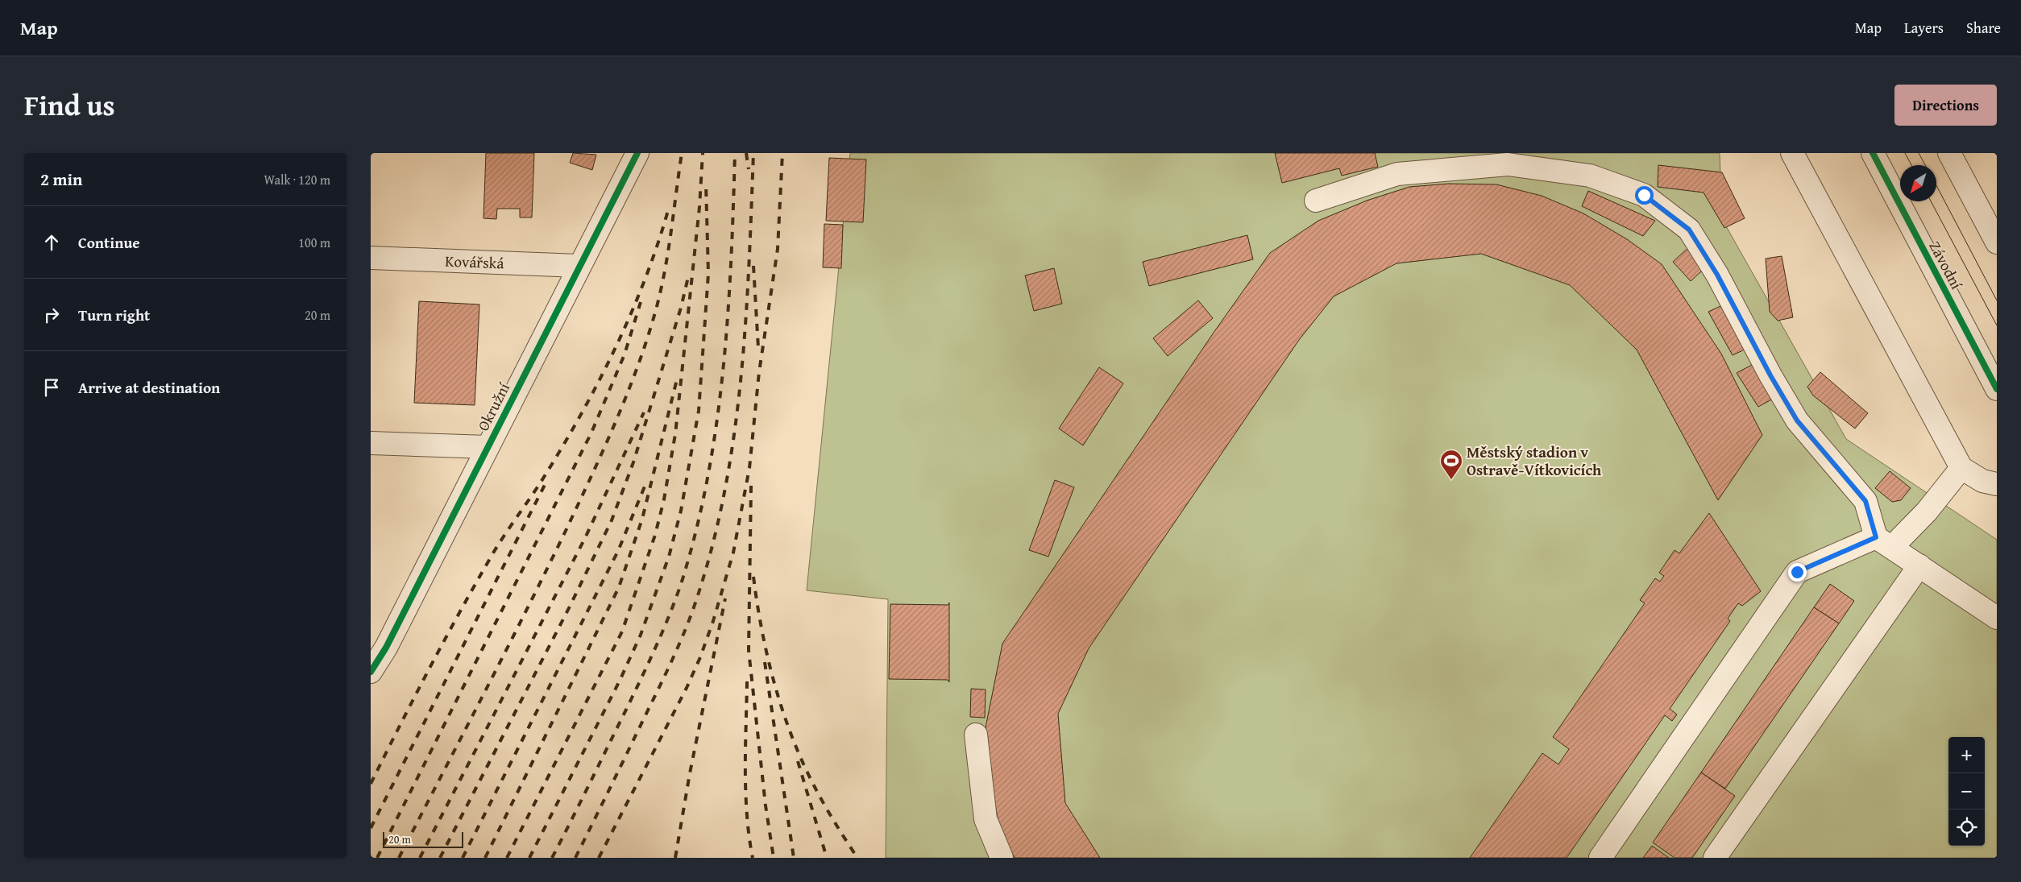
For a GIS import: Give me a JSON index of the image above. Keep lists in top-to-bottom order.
{
  "streets": {
    "street": ["Kovářská", "Závodní", "Okružní"]
  },
  "crossings": [
    ["Kovářská", "Okružní"]
  ],
  "places": {
    "sports": ["Městský stadion v Ostravě-Vítkovicích"]
  },
  "scale_bar": "20 m",
  "north": "bottom left",
  "page": {
    "header": "Map",
    "nav": ["Map", "Layers", "Share"],
    "title": "Find us",
    "buttons": "Directions",
    "heading": ["2 min", "Walk · 120 m"],
    "list": [
      ["Continue", "100 m"],
      ["Turn right", "20 m"],
      "Arrive at destination"
    ],
    "map_buttons": ["+", "−"],
    "scale": "20 m"
  }
}
